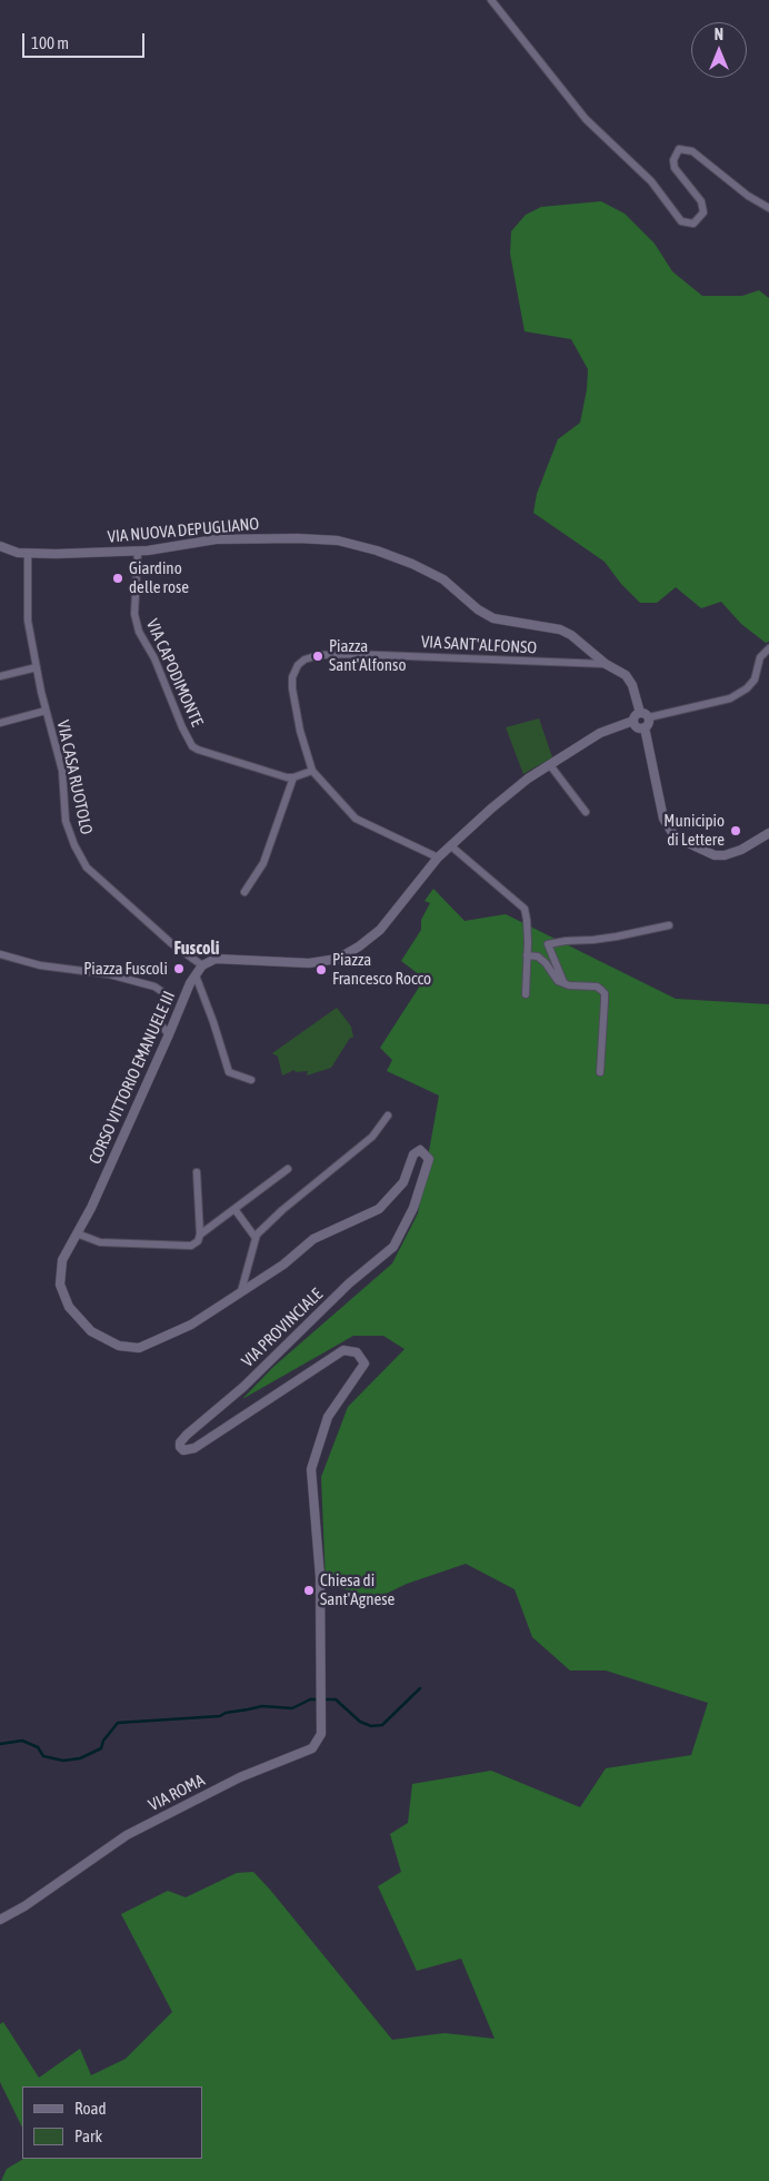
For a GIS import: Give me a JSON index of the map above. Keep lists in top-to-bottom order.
{
  "streets": {
    "street": [
      "VIA NUOVA DEPUGLIANO",
      "VIA SANT'ALFONSO",
      "VIA CAPODIMONTE",
      "VIA CASA RUOTOLO",
      "CORSO VITTORIO EMANUELE III",
      "VIA PROVINCIALE",
      "VIA ROMA"
    ]
  },
  "crossings": [
    ["VIA NUOVA DEPUGLIANO", "VIA SANT'ALFONSO"],
    ["VIA NUOVA DEPUGLIANO", "VIA CAPODIMONTE"],
    ["VIA NUOVA DEPUGLIANO", "VIA CASA RUOTOLO"],
    ["VIA CASA RUOTOLO", "CORSO VITTORIO EMANUELE III"],
    ["CORSO VITTORIO EMANUELE III", "VIA PROVINCIALE"],
    ["VIA PROVINCIALE", "VIA ROMA"]
  ],
  "districts": ["Fuscoli"],
  "places": [
    "Giardino delle rose",
    "Piazza Sant'Alfonso",
    "Municipio di Lettere",
    "Piazza Fuscoli",
    "Piazza Francesco Rocco",
    "Chiesa di Sant'Agnese"
  ],
  "legend": ["Road", "Park"],
  "scale_bar": "100 m",
  "north": "top"
}
